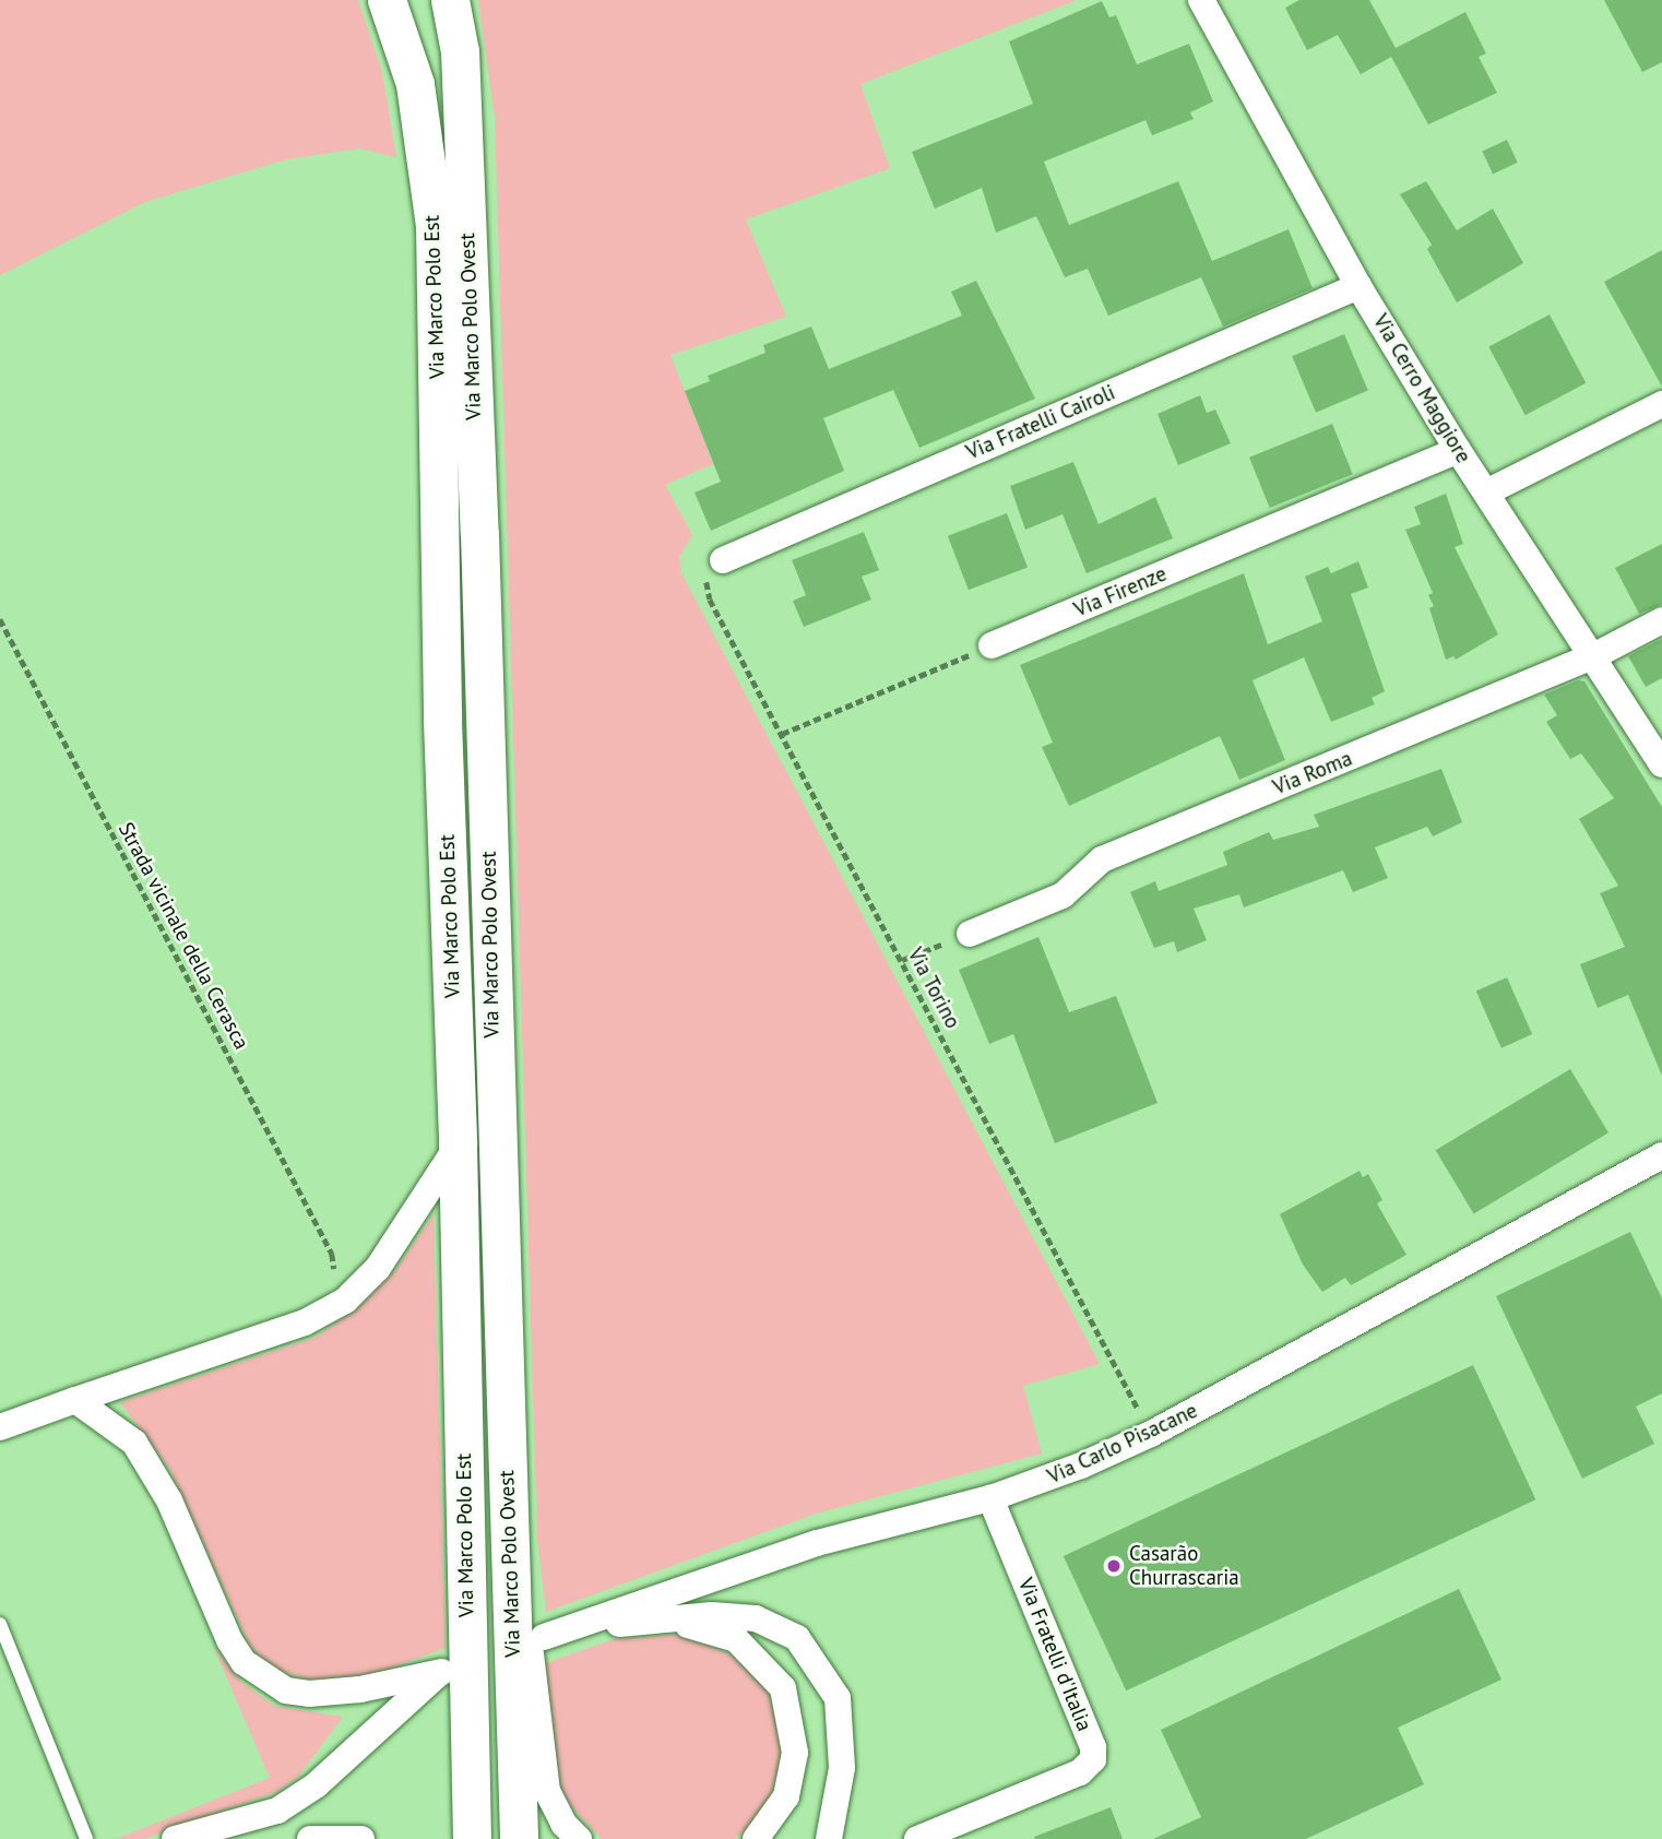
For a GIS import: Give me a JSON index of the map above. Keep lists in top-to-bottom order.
{
  "streets": {
    "street": [
      "Via Marco Polo Est",
      "Via Marco Polo Ovest",
      "Via Cerro Maggiore",
      "Via Fratelli Cairoli",
      "Via Firenze",
      "Via Roma",
      "Via Carlo Pisacane",
      "Via Fratelli d'Italia"
    ],
    "path": ["Strada vicinale della Cerasca", "Via Torino"]
  },
  "crossings": [
    ["Via Cerro Maggiore", "Via Fratelli Cairoli"],
    ["Via Cerro Maggiore", "Via Firenze"],
    ["Via Cerro Maggiore", "Via Roma"],
    ["Via Fratelli Cairoli", "Via Torino"],
    ["Via Torino", "Via Carlo Pisacane"],
    ["Via Carlo Pisacane", "Via Fratelli d'Italia"]
  ],
  "places": ["Casarão Churrascaria"]
}
